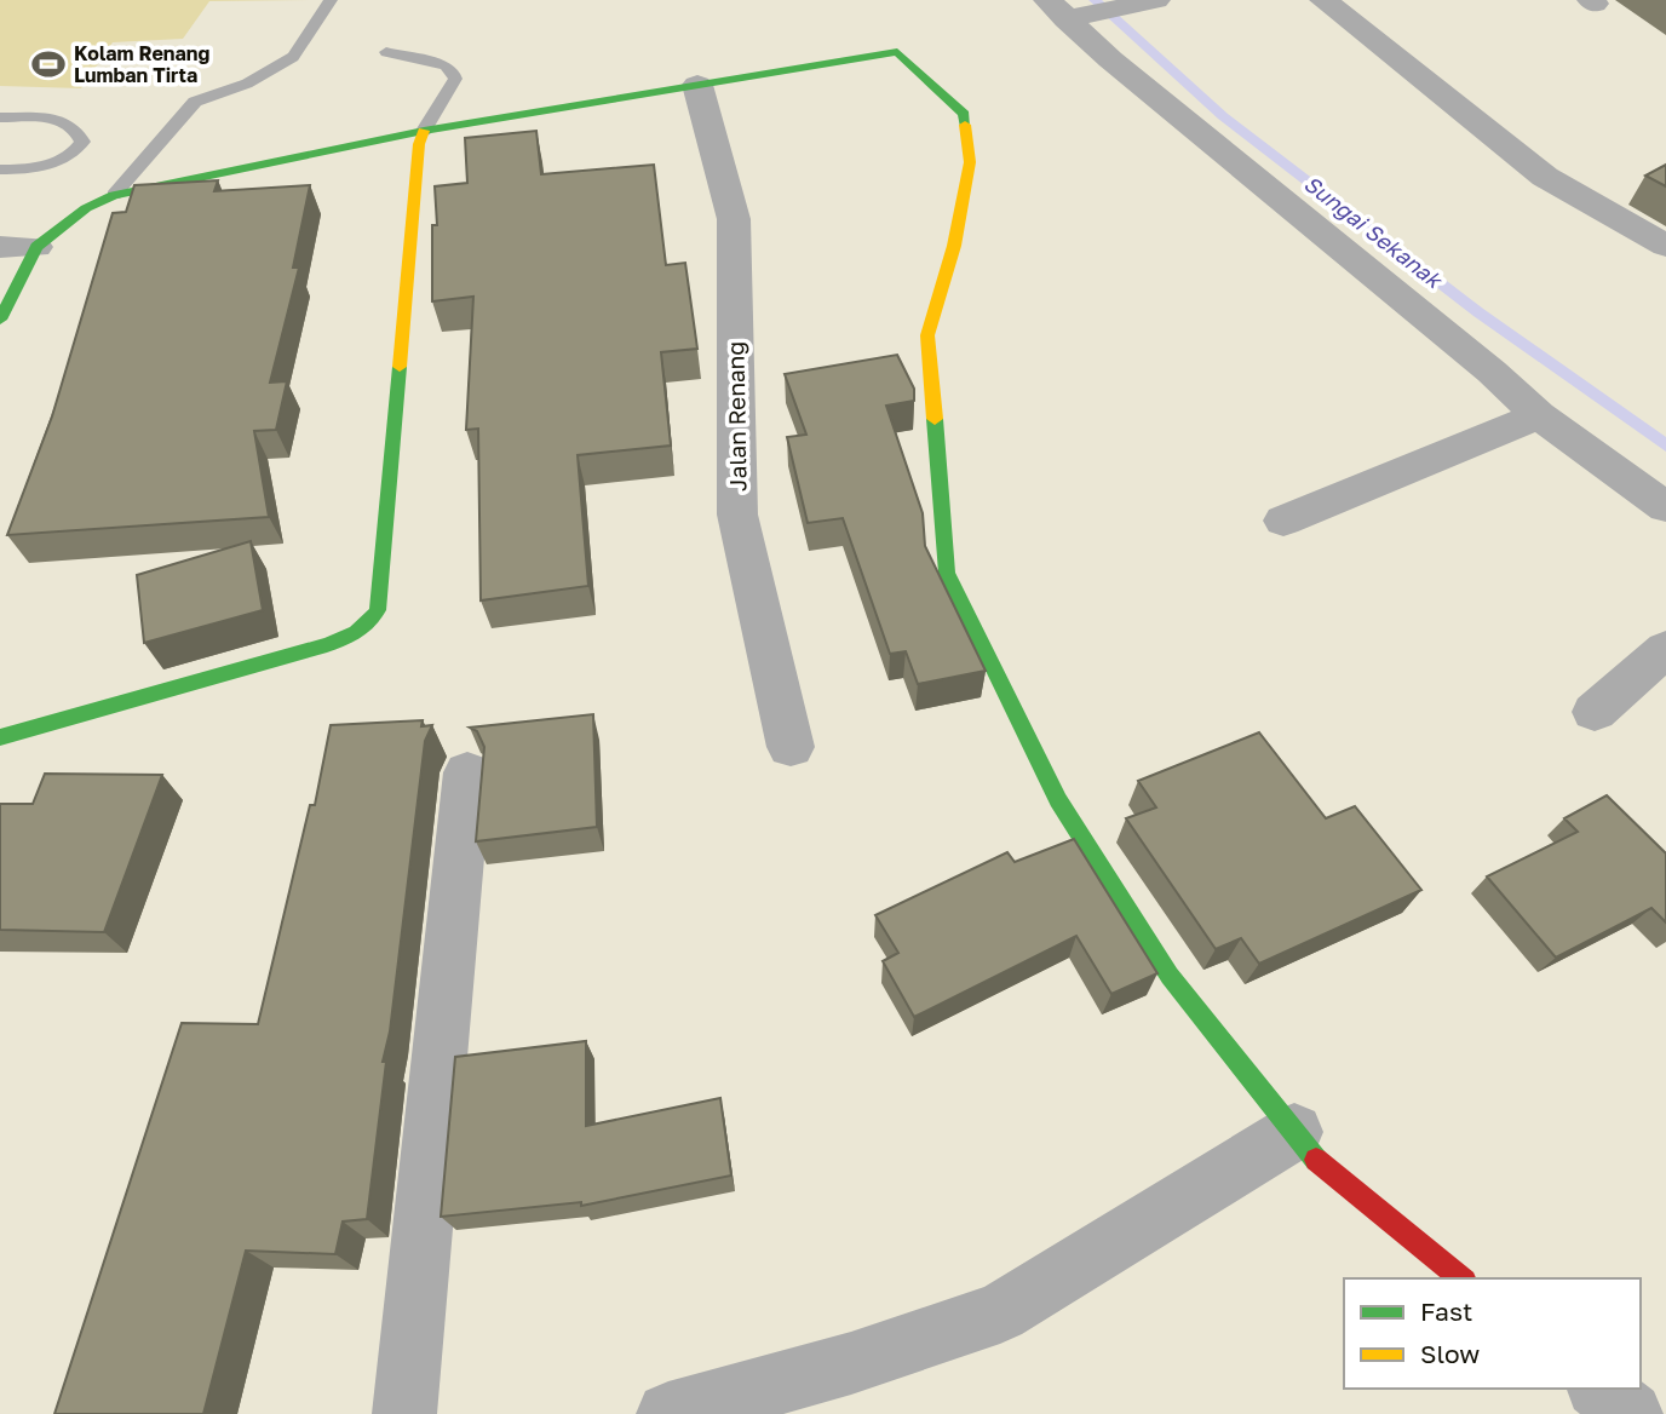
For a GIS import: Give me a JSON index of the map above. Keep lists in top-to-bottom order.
{
  "streets": {
    "street": ["Jalan Renang"]
  },
  "water": ["Sungai Sekanak"],
  "places": {
    "sports": ["Kolam Renang Lumban Tirta"]
  },
  "legend": ["Fast", "Slow"]
}
